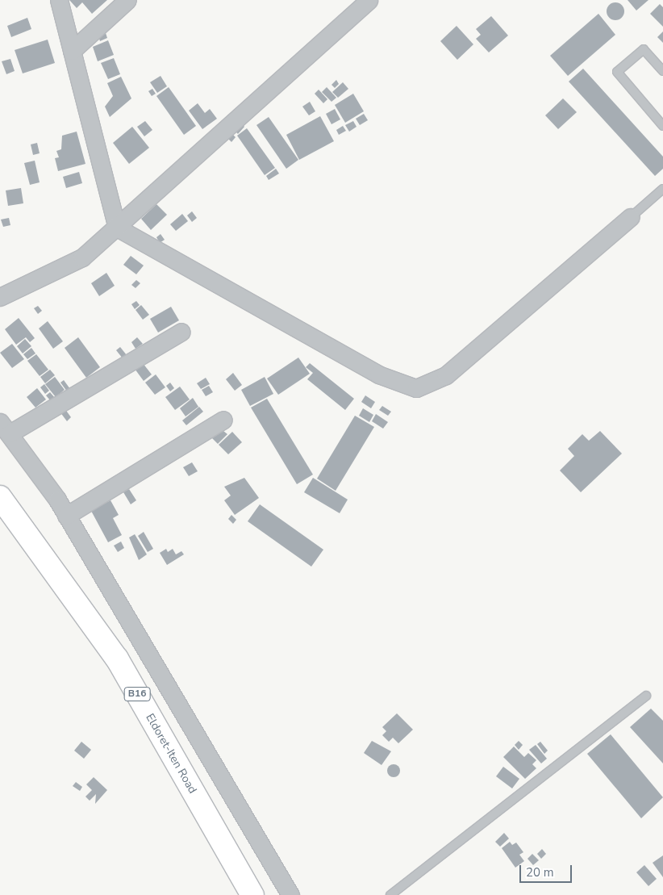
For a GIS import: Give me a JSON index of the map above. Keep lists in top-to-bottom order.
{
  "streets": {
    "main road": ["B16", "Eldoret-Iten Road"]
  },
  "scale_bar": "20 m"
}
